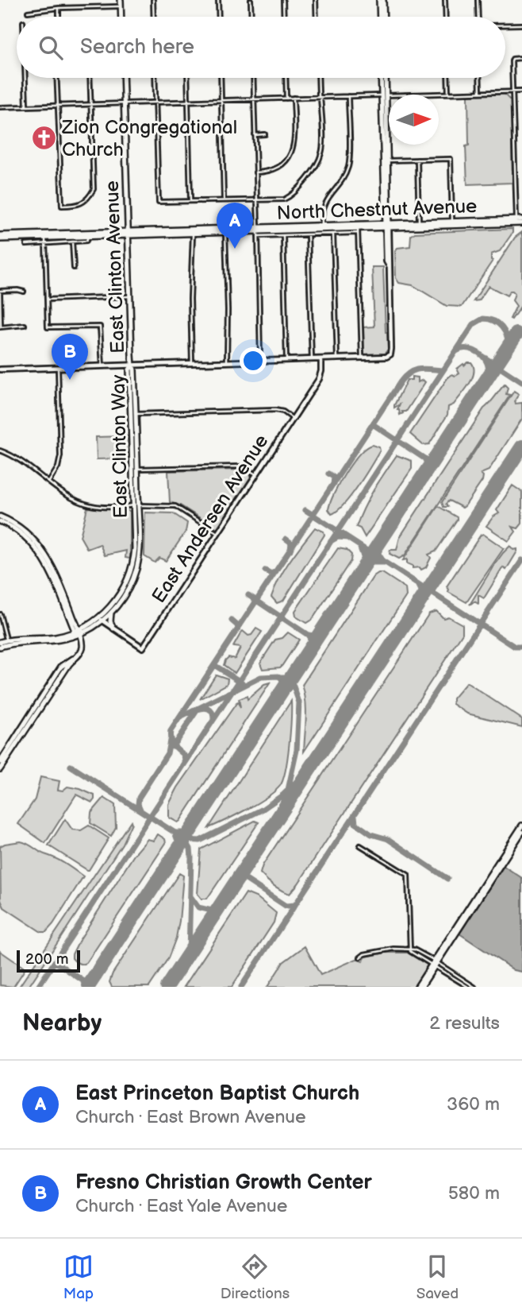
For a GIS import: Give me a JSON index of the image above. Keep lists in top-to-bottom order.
{
  "streets": {
    "main road": ["North Chestnut Avenue", "East Clinton Avenue", "East Clinton Way"],
    "street": ["East Andersen Avenue"]
  },
  "crossings": [
    ["North Chestnut Avenue", "East Clinton Avenue"],
    ["East Clinton Avenue", "East Clinton Way"],
    ["East Clinton Way", "East Andersen Avenue"]
  ],
  "places": {
    "church": ["Zion Congregational Church"]
  },
  "scale_bar": "200 m",
  "north": "right",
  "page": {
    "search": "Search here",
    "pins": ["A", "B"],
    "scale": "200 m",
    "heading": ["Nearby", "2 results"],
    "list": [
      {
        "mark": "A",
        "name": "East Princeton Baptist Church",
        "note": "Church · East Brown Avenue",
        "value": "360 m"
      },
      {
        "mark": "B",
        "name": "Fresno Christian Growth Center",
        "note": "Church · East Yale Avenue",
        "value": "580 m"
      }
    ],
    "nav": ["Map", "Directions", "Saved"]
  }
}
